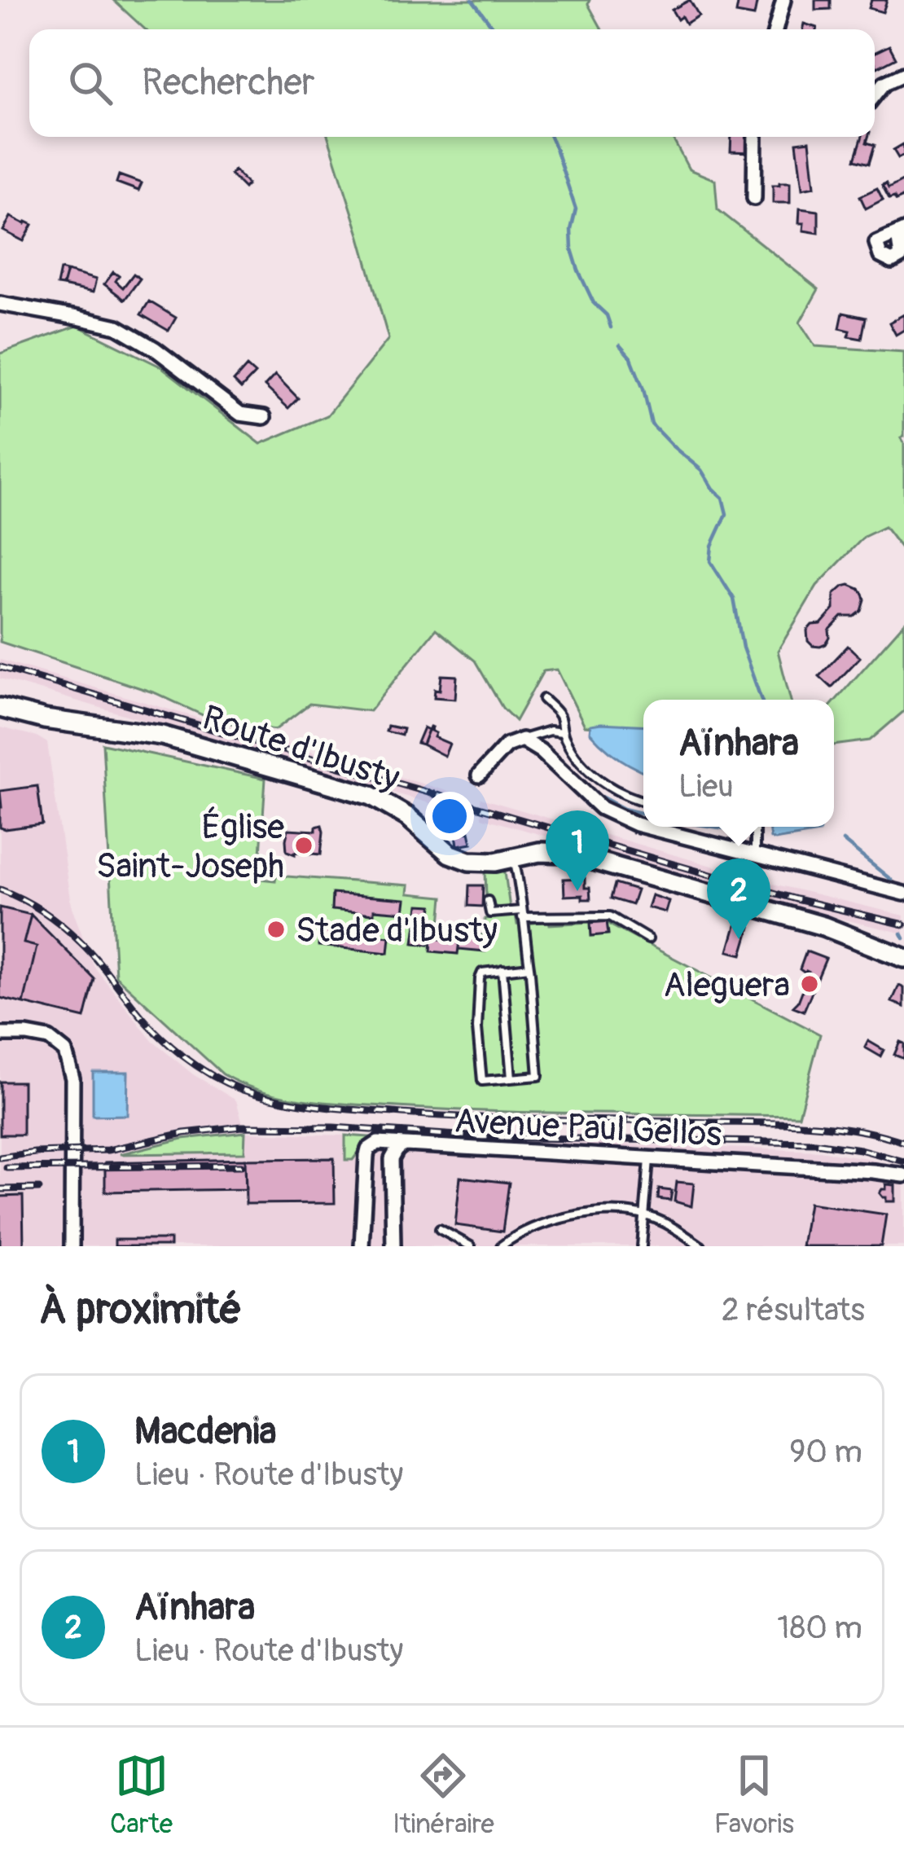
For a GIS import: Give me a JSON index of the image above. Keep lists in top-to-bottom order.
{
  "streets": {
    "street": ["Route d'Ibusty", "Avenue Paul Gellos"]
  },
  "places": ["Église Saint-Joseph", "Stade d'Ibusty", "Aleguera"],
  "page": {
    "search": "Rechercher",
    "popup": ["Aïnhara", "Lieu"],
    "pins": ["1", "2"],
    "heading": ["À proximité", "2 résultats"],
    "list": [
      {
        "mark": "1",
        "name": "Macdenia",
        "note": "Lieu · Route d'Ibusty",
        "value": "90 m"
      },
      {
        "mark": "2",
        "name": "Aïnhara",
        "note": "Lieu · Route d'Ibusty",
        "value": "180 m"
      }
    ],
    "nav": ["Carte", "Itinéraire", "Favoris"]
  }
}
